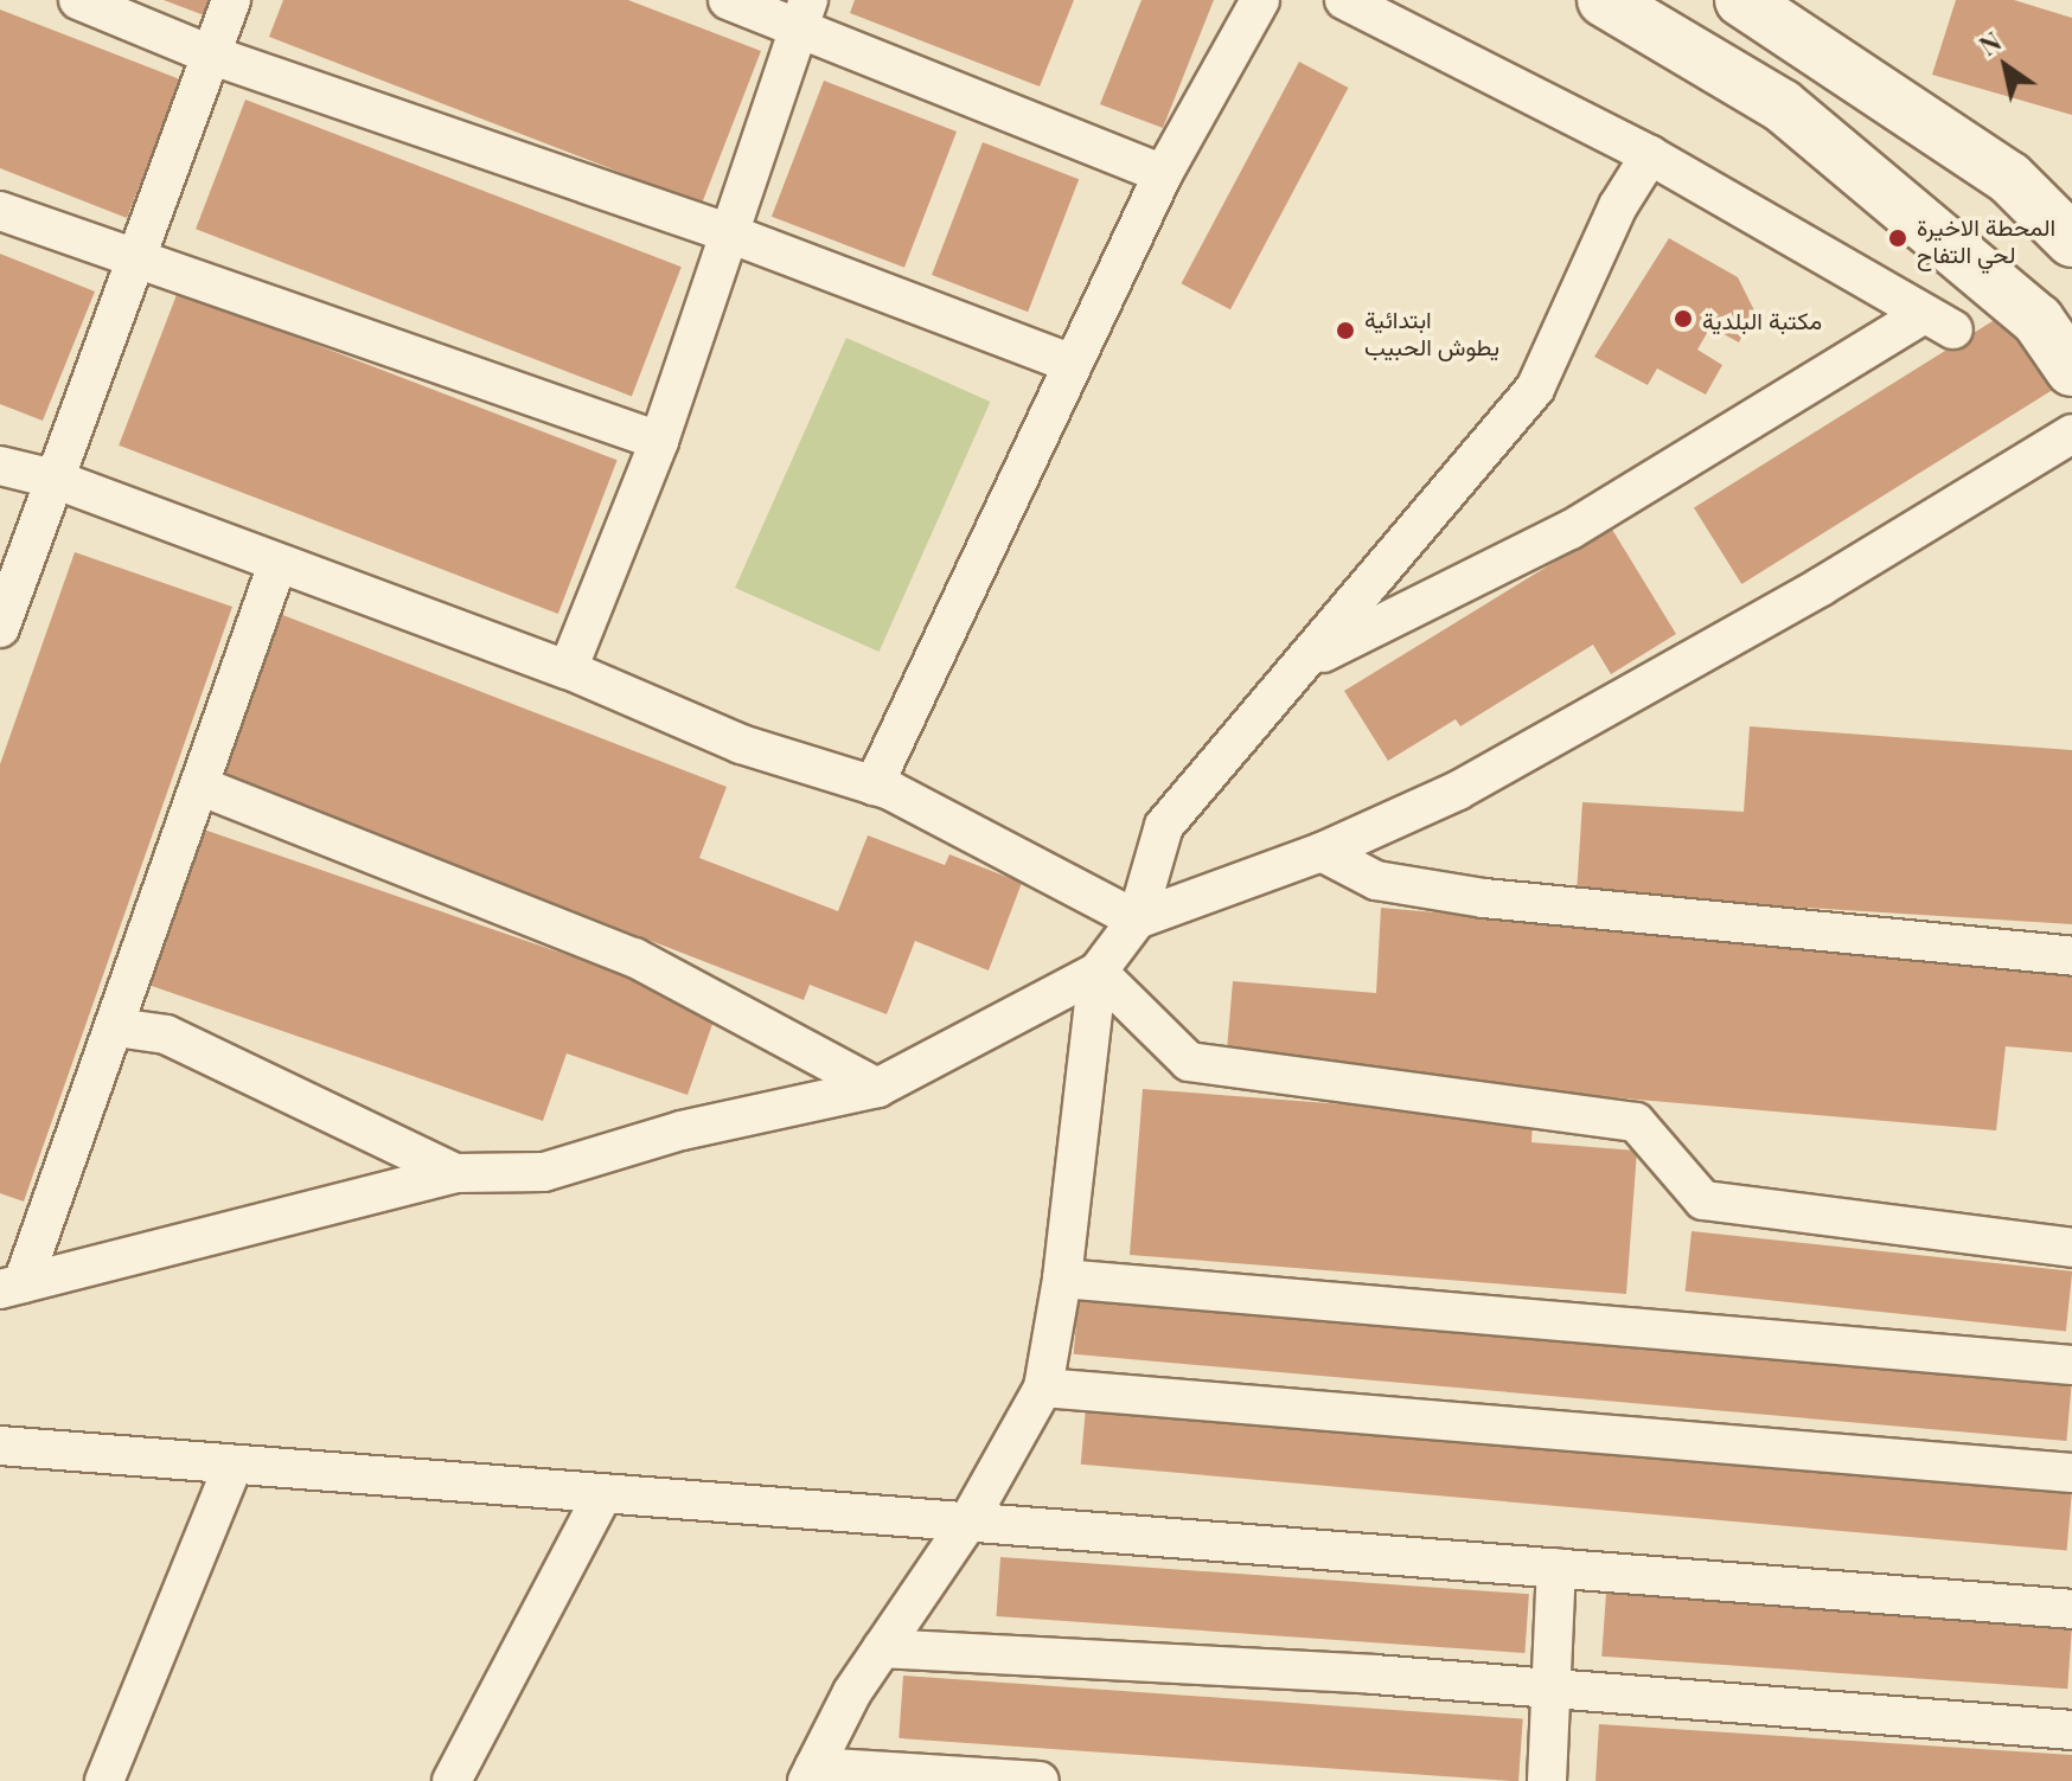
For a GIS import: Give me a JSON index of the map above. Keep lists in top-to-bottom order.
{
  "places": ["المحطة الاخيرة لحي التفاح", "مكتبة البلدية", "ابتدائية يطوش الحبيب"],
  "north": "top left"
}
